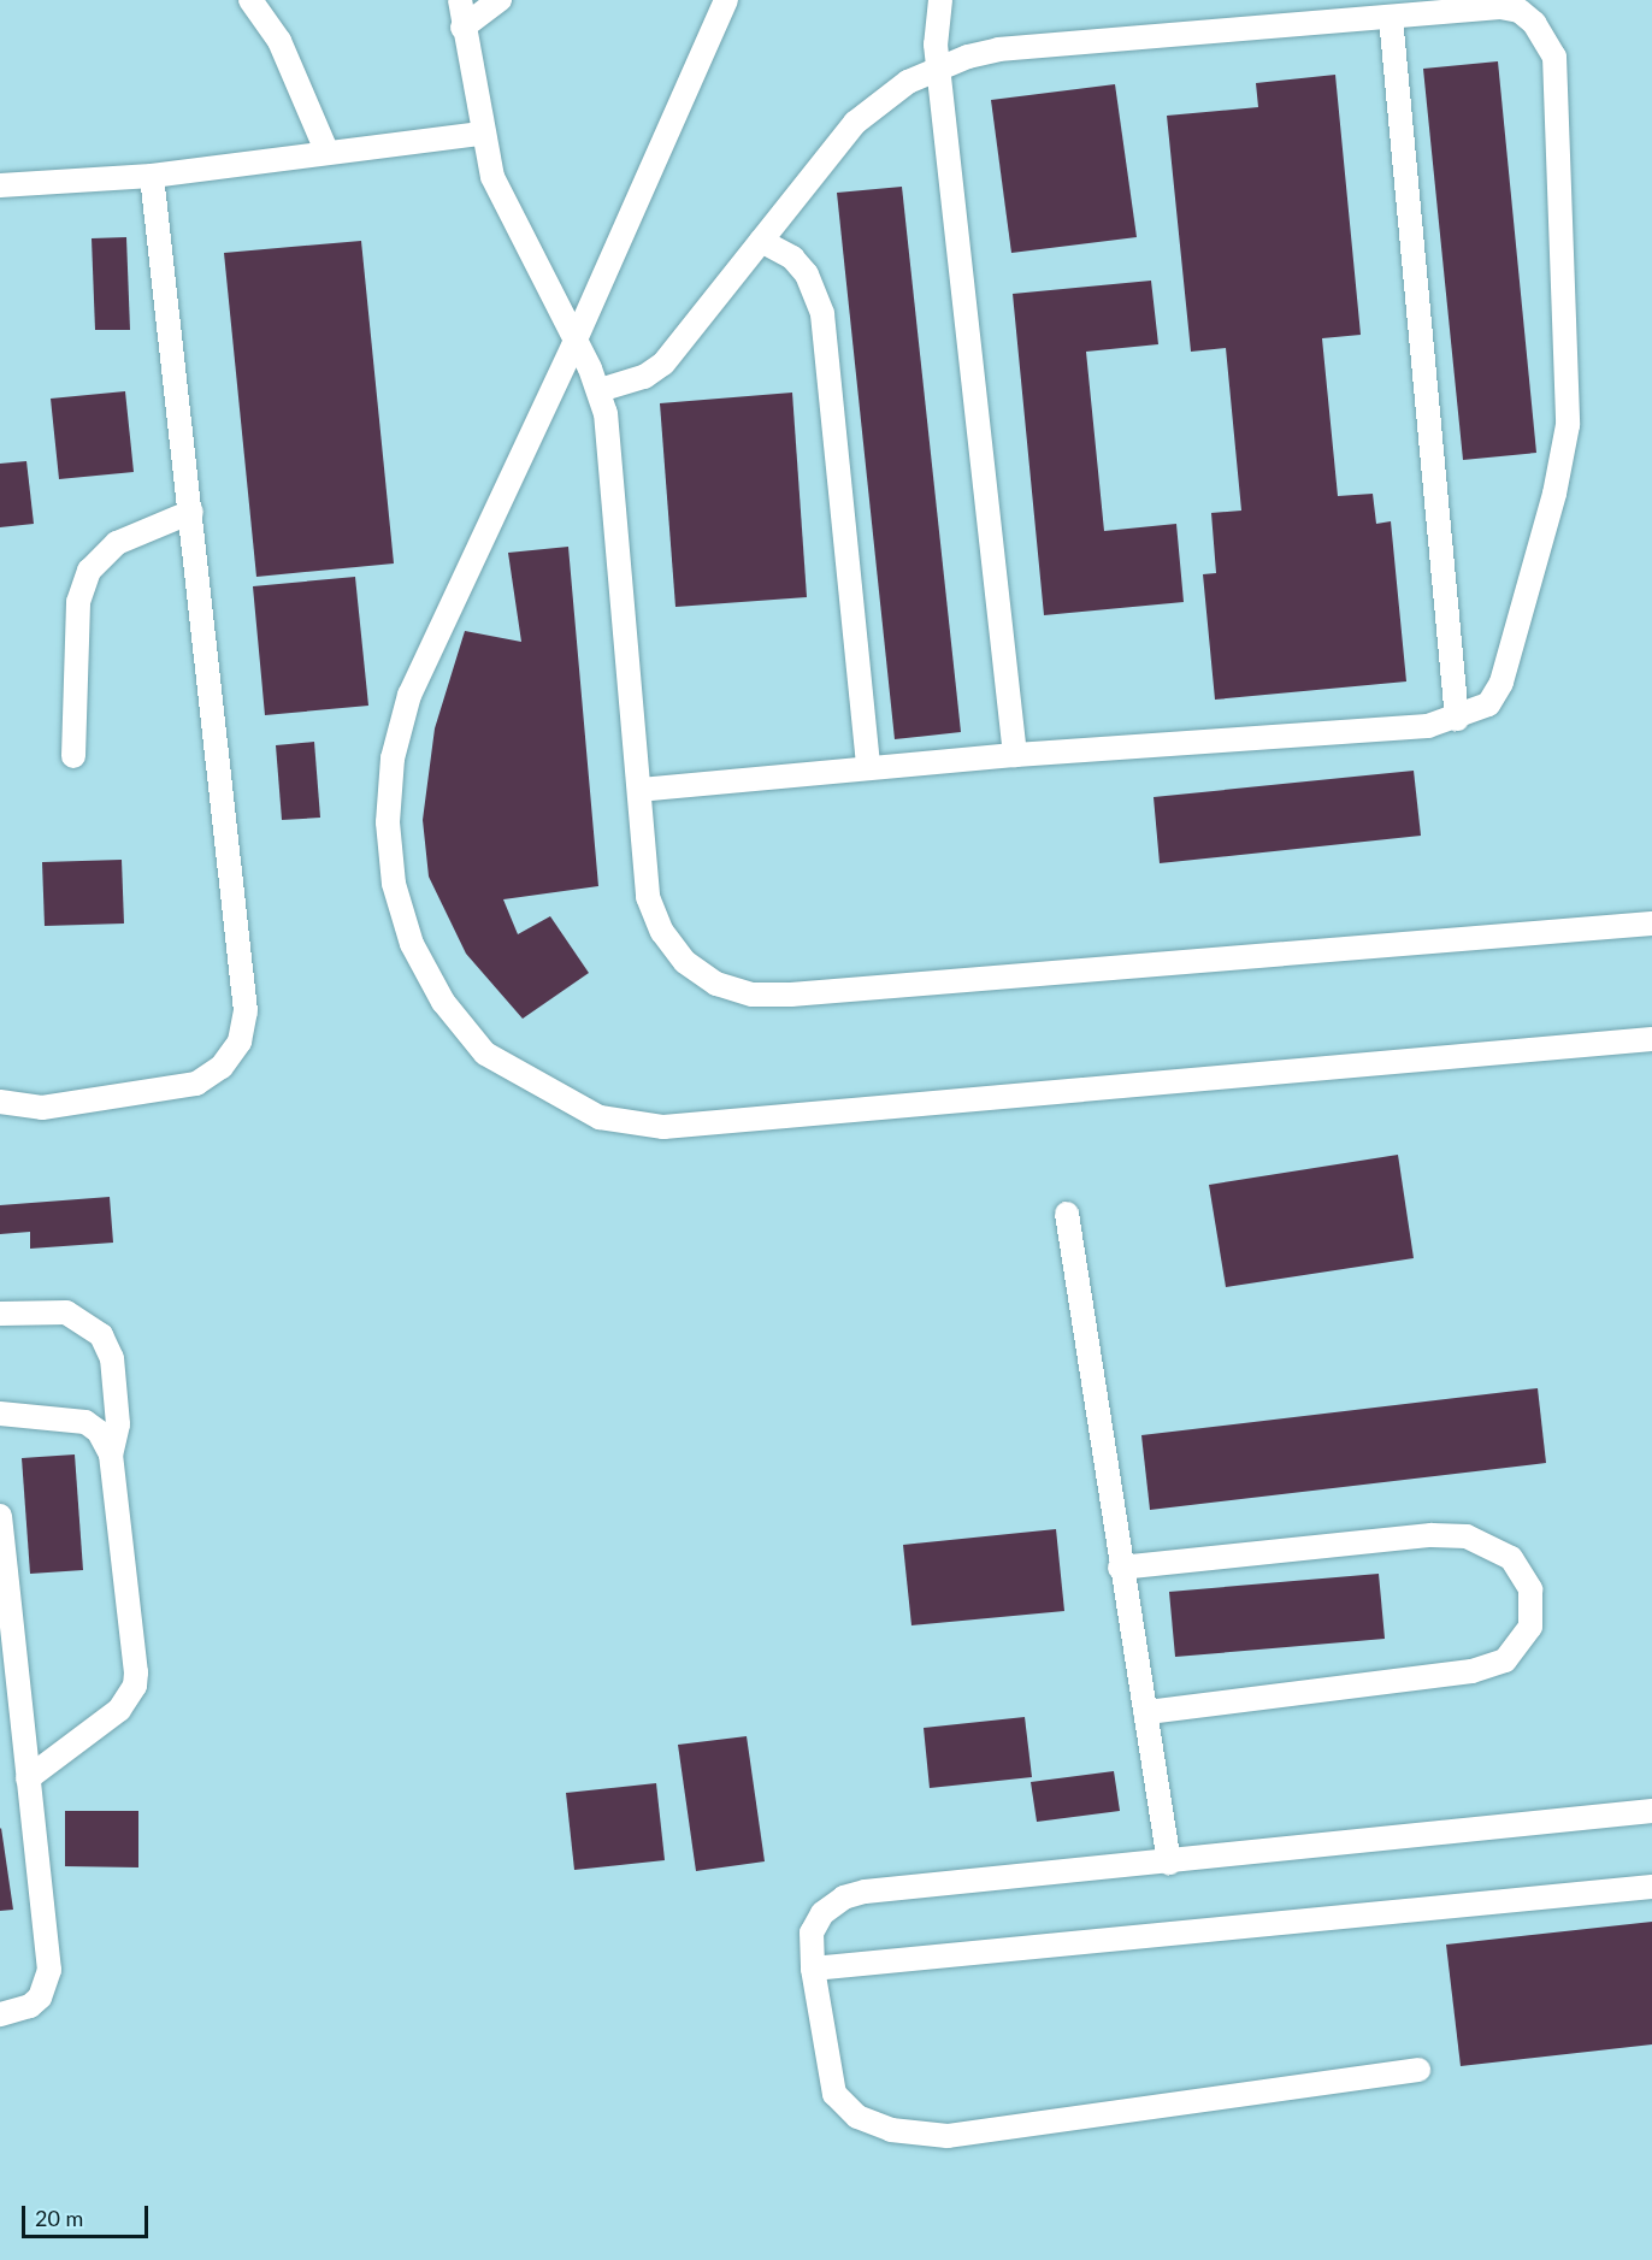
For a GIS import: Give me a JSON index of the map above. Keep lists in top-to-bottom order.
{
  "scale_bar": "20 m"
}
